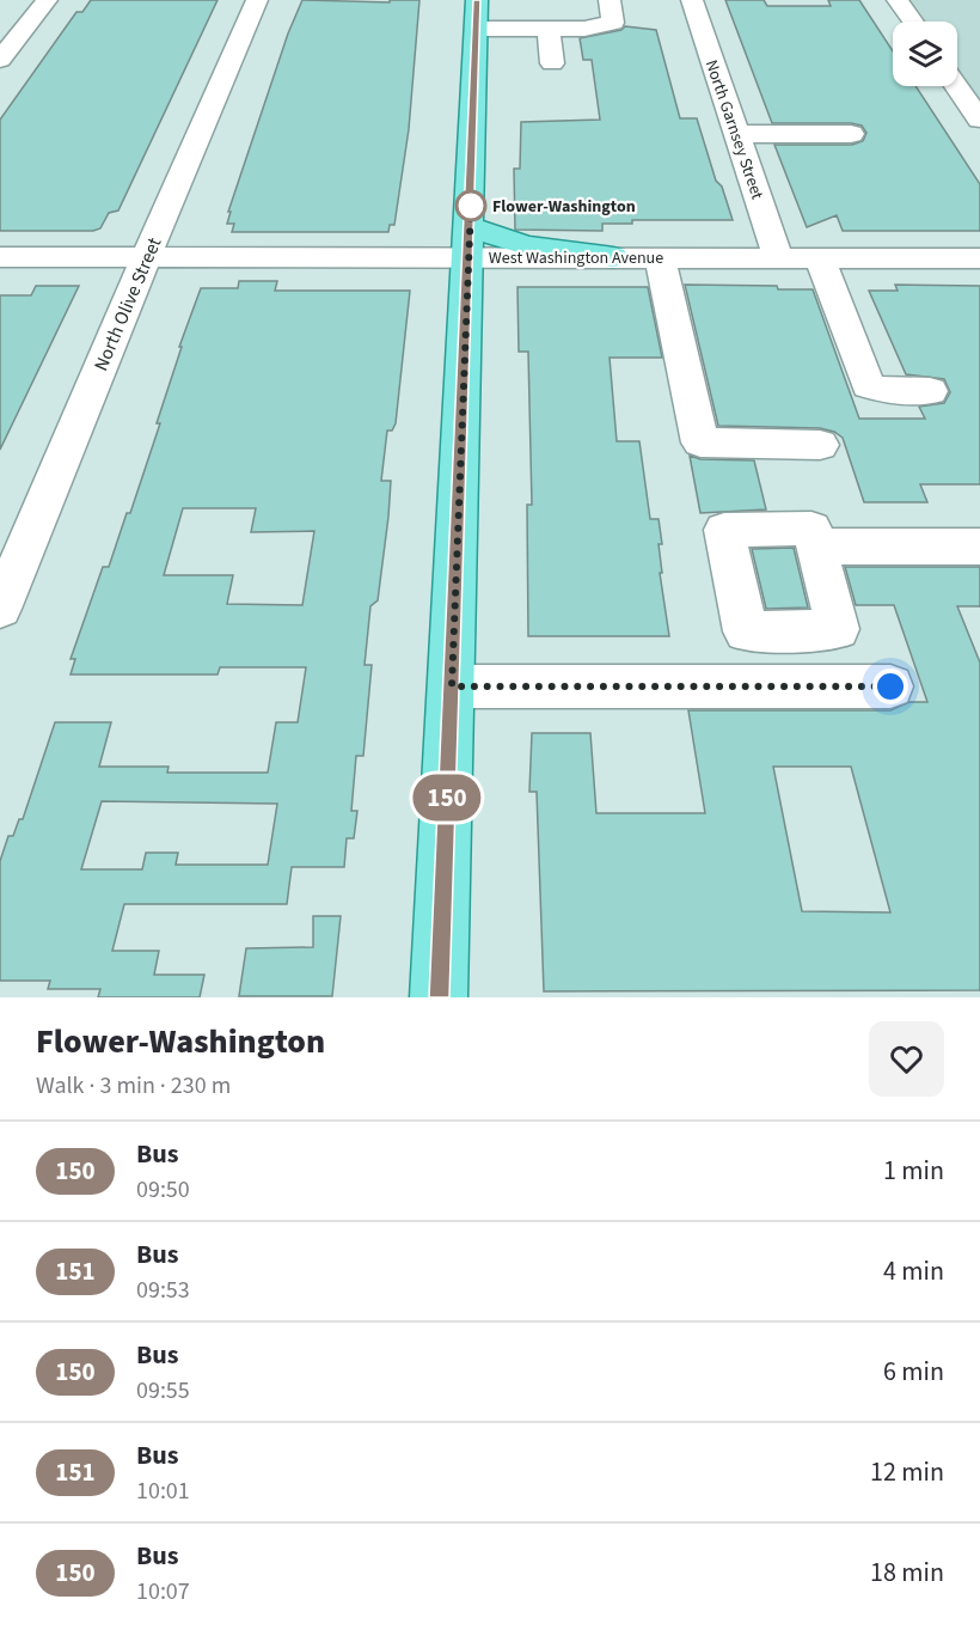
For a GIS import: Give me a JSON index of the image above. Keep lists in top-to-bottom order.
{
  "streets": {
    "street": ["North Garnsey Street", "West Washington Avenue", "North Olive Street"]
  },
  "crossings": [
    ["North Garnsey Street", "West Washington Avenue"],
    ["West Washington Avenue", "North Olive Street"]
  ],
  "places": ["Flower-Washington"],
  "lines": ["bus line 150"],
  "page": {
    "on_map": "150",
    "heading": ["Flower-Washington", "Walk · 3 min · 230 m"],
    "list": [
      {
        "mark": "150",
        "name": "Bus",
        "note": "09:50",
        "value": "1 min"
      },
      {
        "mark": "151",
        "name": "Bus",
        "note": "09:53",
        "value": "4 min"
      },
      {
        "mark": "150",
        "name": "Bus",
        "note": "09:55",
        "value": "6 min"
      },
      {
        "mark": "151",
        "name": "Bus",
        "note": "10:01",
        "value": "12 min"
      },
      {
        "mark": "150",
        "name": "Bus",
        "note": "10:07",
        "value": "18 min"
      }
    ]
  }
}
